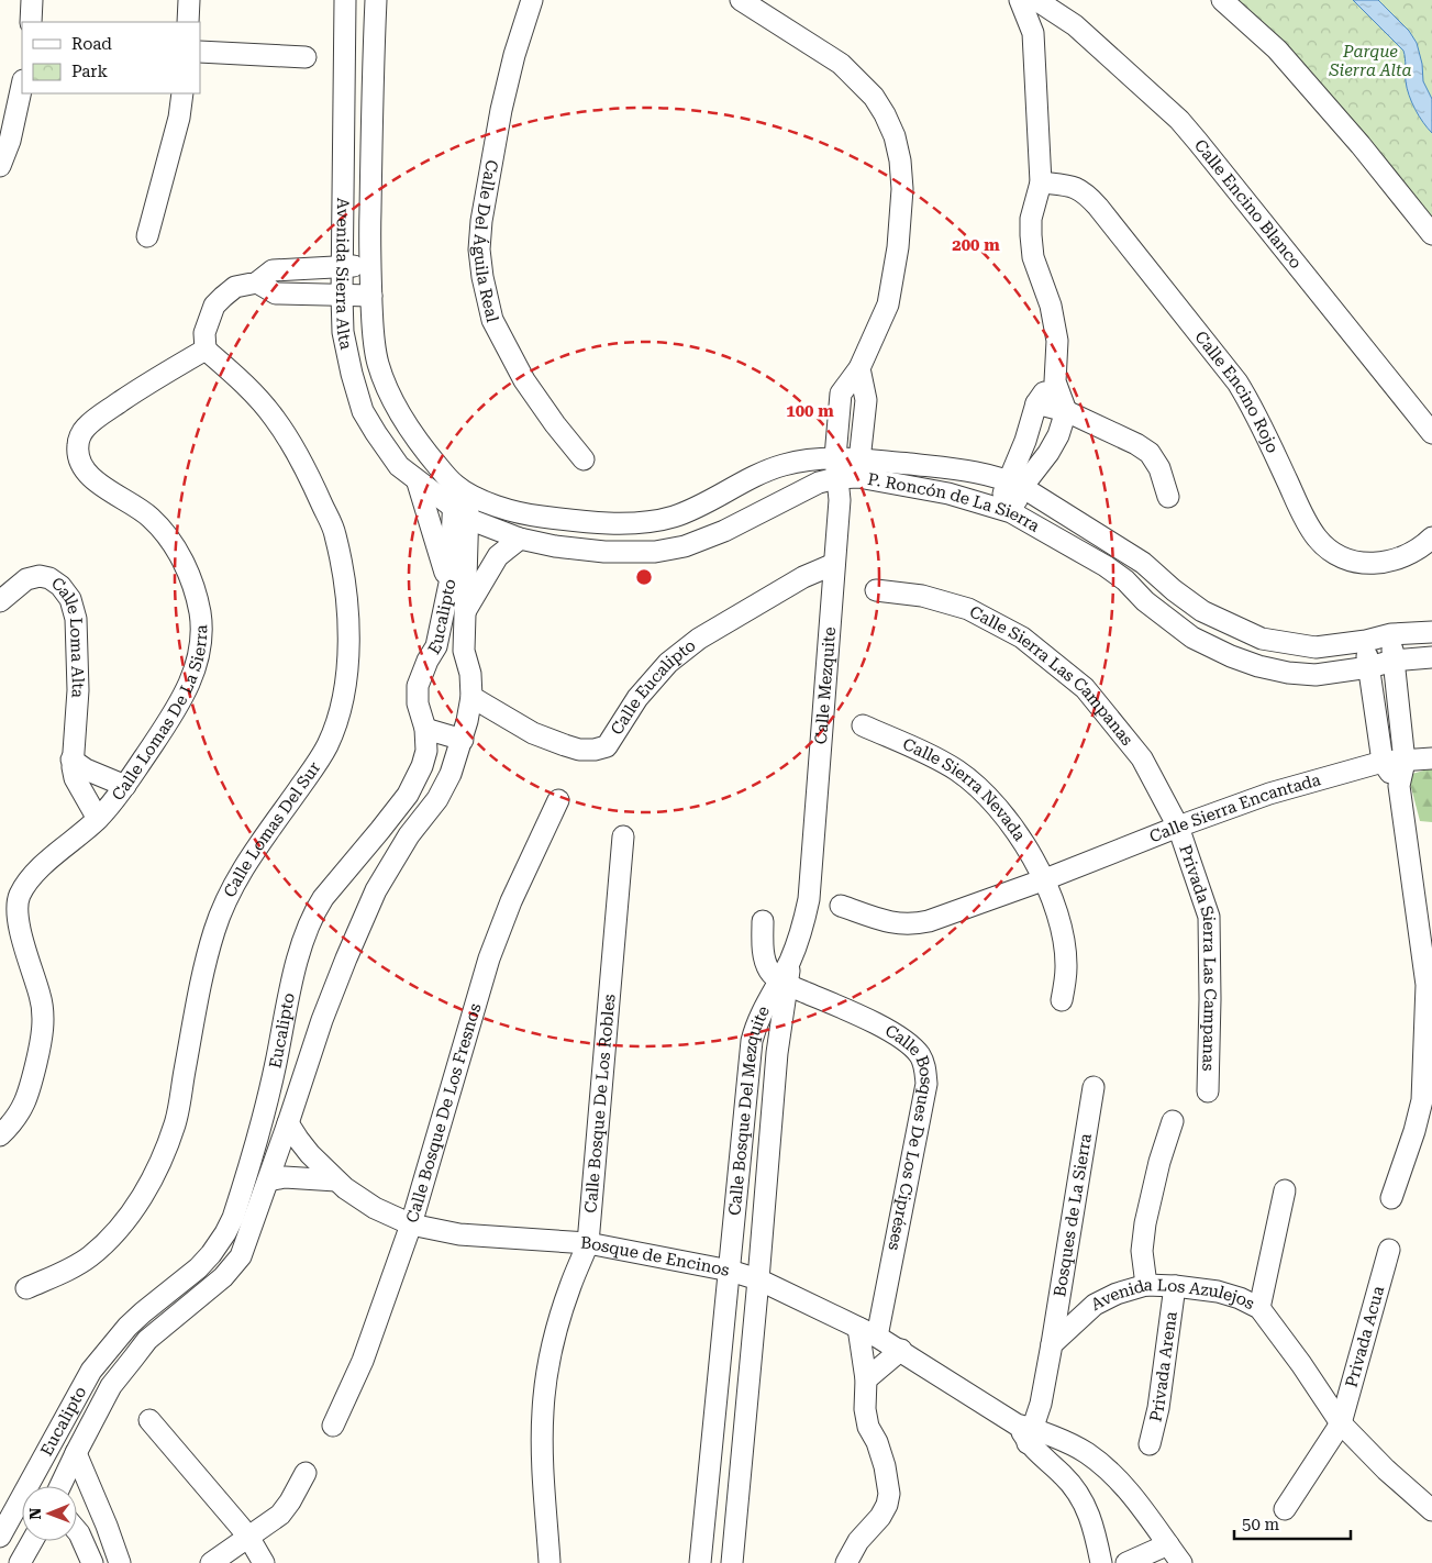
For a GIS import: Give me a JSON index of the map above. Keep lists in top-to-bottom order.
{
  "streets": {
    "street": [
      "Calle Encino Blanco",
      "Calle Del Águila Real",
      "Avenida Sierra Alta",
      "Calle Encino Rojo",
      "P. Roncón de La Sierra",
      "Eucalipto",
      "Calle Loma Alta",
      "Calle Sierra Las Campanas",
      "Calle Mezquite",
      "Calle Eucalipto",
      "Calle Lomas De La Sierra",
      "Calle Sierra Nevada",
      "Calle Sierra Encantada",
      "Calle Lomas Del Sur",
      "Privada Sierra Las Campanas",
      "Calle Bosque De Los Robles",
      "Calle Bosque De Los Fresnos",
      "Calle Bosque Del Mezquite",
      "Calle Bosques De Los Cipréses",
      "Bosques de La Sierra",
      "Bosque de Encinos",
      "Avenida Los Azulejos",
      "Privada Acua",
      "Privada Arena"
    ]
  },
  "crossings": [
    ["Avenida Sierra Alta", "P. Roncón de La Sierra"],
    ["Avenida Sierra Alta", "Eucalipto"],
    ["P. Roncón de La Sierra", "Eucalipto"],
    ["P. Roncón de La Sierra", "Calle Mezquite"],
    ["Eucalipto", "Calle Eucalipto"],
    ["Eucalipto", "Bosque de Encinos"],
    ["Calle Loma Alta", "Calle Lomas De La Sierra"],
    ["Calle Sierra Las Campanas", "Calle Sierra Encantada"],
    ["Calle Sierra Las Campanas", "Privada Sierra Las Campanas"],
    ["Calle Mezquite", "Calle Eucalipto"],
    ["Calle Mezquite", "Calle Bosque Del Mezquite"],
    ["Calle Lomas De La Sierra", "Calle Lomas Del Sur"],
    ["Calle Sierra Nevada", "Calle Sierra Encantada"],
    ["Calle Sierra Encantada", "Privada Sierra Las Campanas"],
    ["Calle Bosque De Los Robles", "Bosque de Encinos"],
    ["Calle Bosque De Los Fresnos", "Bosque de Encinos"],
    ["Calle Bosque Del Mezquite", "Calle Bosques De Los Cipréses"],
    ["Calle Bosque Del Mezquite", "Bosque de Encinos"],
    ["Calle Bosques De Los Cipréses", "Bosque de Encinos"],
    ["Bosques de La Sierra", "Avenida Los Azulejos"],
    ["Avenida Los Azulejos", "Privada Acua"],
    ["Avenida Los Azulejos", "Privada Arena"]
  ],
  "parks": ["Parque Sierra Alta"],
  "legend": ["Road", "Park"],
  "scale_bar": "50 m",
  "north": "left",
  "rings": ["200 m", "100 m"]
}
